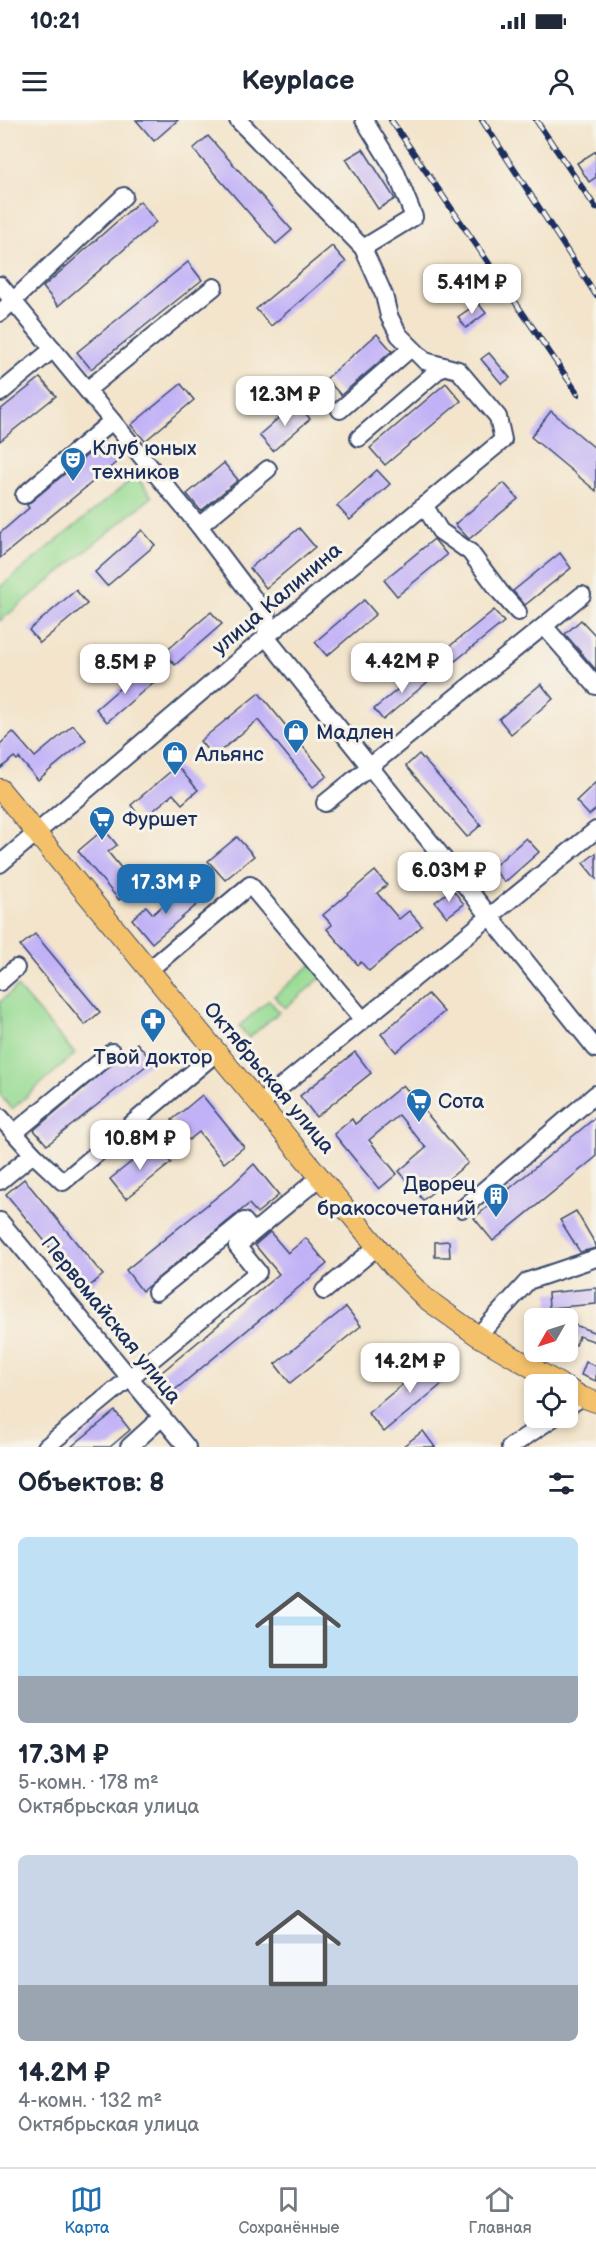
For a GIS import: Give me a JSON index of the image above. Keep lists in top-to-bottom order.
{
  "streets": {
    "main road": ["Октябрьская улица"],
    "street": ["улица Калинина", "Первомайская улица"]
  },
  "crossings": [
    ["улица Калинина", "Октябрьская улица"]
  ],
  "places": {
    "theatre": ["Клуб юных техников"],
    "shop": ["Мадлен", "Альянс"],
    "supermarket": ["Фуршет", "Сота"],
    "pharmacy": ["Твой доктор"],
    "building": ["Дворец бракосочетаний"]
  },
  "north": "bottom left",
  "page": {
    "status": "10:21",
    "header": "Keyplace",
    "price": [
      "5.41M ₽",
      "12.3M ₽",
      "4.42M ₽",
      "8.5M ₽",
      "6.03M ₽",
      "17.3M ₽",
      "10.8M ₽",
      "14.2M ₽"
    ],
    "heading": "Объектов: 8",
    "list": [
      {
        "name": "17.3M ₽",
        "note": "5-комн. · 178 m² · Октябрьская улица"
      },
      {
        "name": "14.2M ₽",
        "note": "4-комн. · 132 m² · Октябрьская улица"
      }
    ],
    "tabs": ["Карта", "Сохранённые", "Главная"]
  }
}
